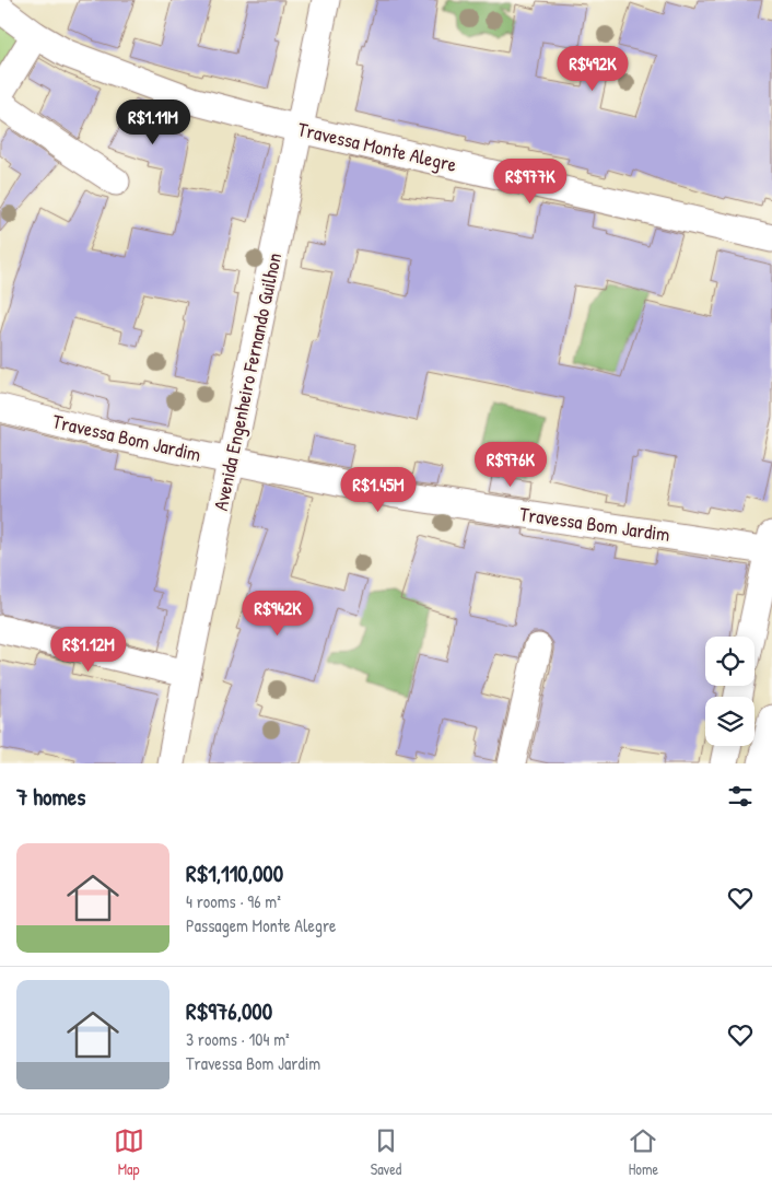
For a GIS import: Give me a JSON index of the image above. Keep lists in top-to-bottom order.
{
  "streets": {
    "street": ["Travessa Monte Alegre", "Avenida Engenheiro Fernando Guilhon", "Travessa Bom Jardim"]
  },
  "crossings": [
    ["Travessa Monte Alegre", "Avenida Engenheiro Fernando Guilhon"],
    ["Avenida Engenheiro Fernando Guilhon", "Travessa Bom Jardim"]
  ],
  "page": {
    "price": [
      "R$492K",
      "R$1.11M",
      "R$977K",
      "R$976K",
      "R$1.45M",
      "R$942K",
      "R$1.12M"
    ],
    "heading": "7 homes",
    "list": [
      {
        "name": "R$1,110,000",
        "note": "4 rooms · 96 m² · Passagem Monte Alegre"
      },
      {
        "name": "R$976,000",
        "note": "3 rooms · 104 m² · Travessa Bom Jardim"
      }
    ],
    "tabs": ["Map", "Saved", "Home"]
  }
}
